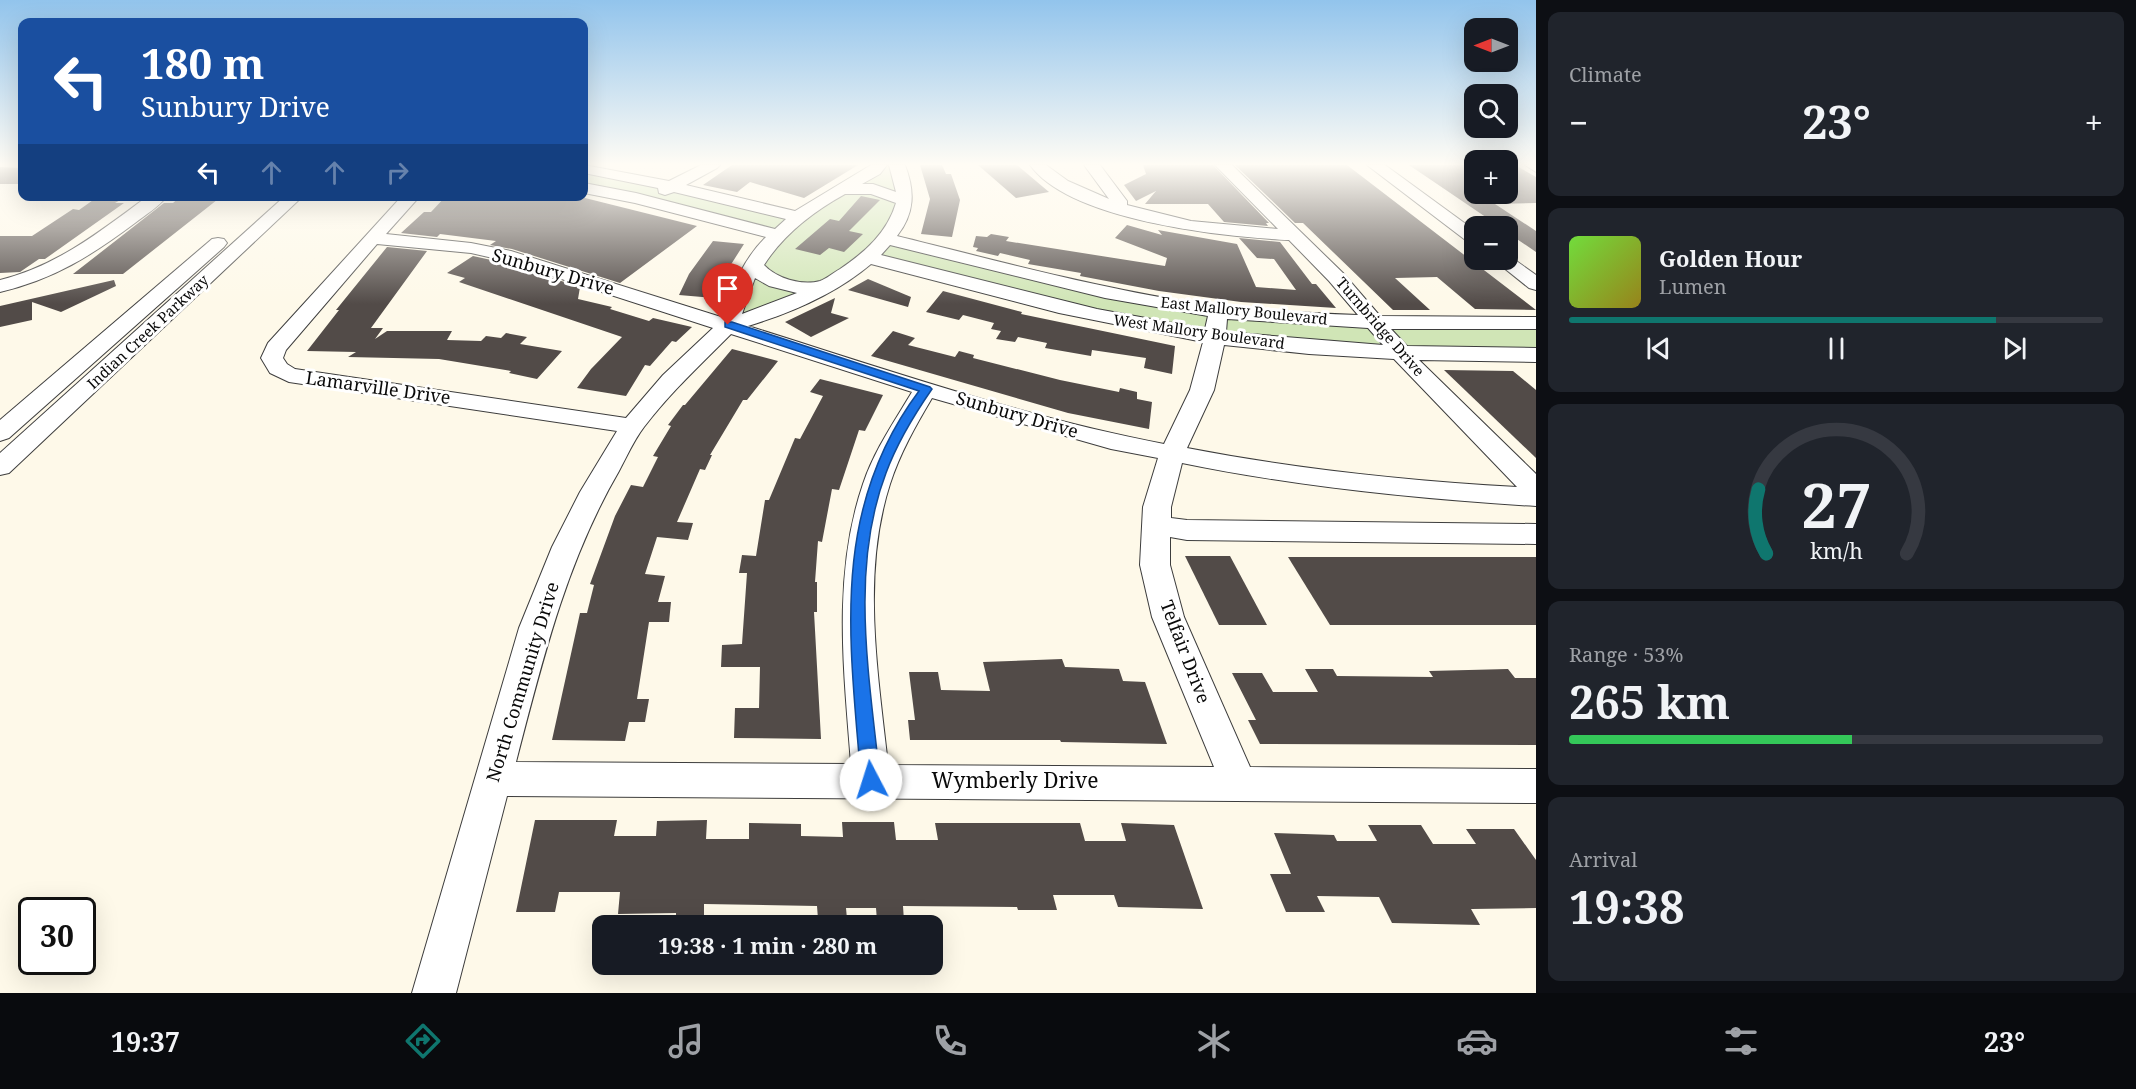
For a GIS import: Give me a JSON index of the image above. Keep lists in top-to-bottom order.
{
  "streets": {
    "street": [
      "Sunbury Drive",
      "East Mallory Boulevard",
      "Turnbridge Drive",
      "Indian Creek Parkway",
      "West Mallory Boulevard",
      "Lamarville Drive",
      "Telfair Drive",
      "North Community Drive",
      "Wymberly Drive"
    ]
  },
  "crossings": [
    ["Sunbury Drive", "Lamarville Drive"],
    ["Sunbury Drive", "Telfair Drive"],
    ["Sunbury Drive", "North Community Drive"],
    ["East Mallory Boulevard", "Turnbridge Drive"],
    ["East Mallory Boulevard", "West Mallory Boulevard"],
    ["East Mallory Boulevard", "Telfair Drive"],
    ["Turnbridge Drive", "West Mallory Boulevard"],
    ["West Mallory Boulevard", "Telfair Drive"],
    ["Lamarville Drive", "North Community Drive"],
    ["Telfair Drive", "Wymberly Drive"],
    ["North Community Drive", "Wymberly Drive"]
  ],
  "north": "left",
  "page": {
    "tile": [
      "Climate",
      ["Range · 53%", "265 km"],
      ["Arrival", "19:38"]
    ],
    "map_buttons": ["+", "−"],
    "turn": ["180 m", "Sunbury Drive"],
    "heat": ["−", "23°", "+"],
    "song": ["Golden Hour", "Lumen"],
    "limit": "30",
    "trip": "19:38 · 1 min · 280 m",
    "tabs": ["19:37", "23°"],
    "gauge": ["27", "km/h"]
  }
}
